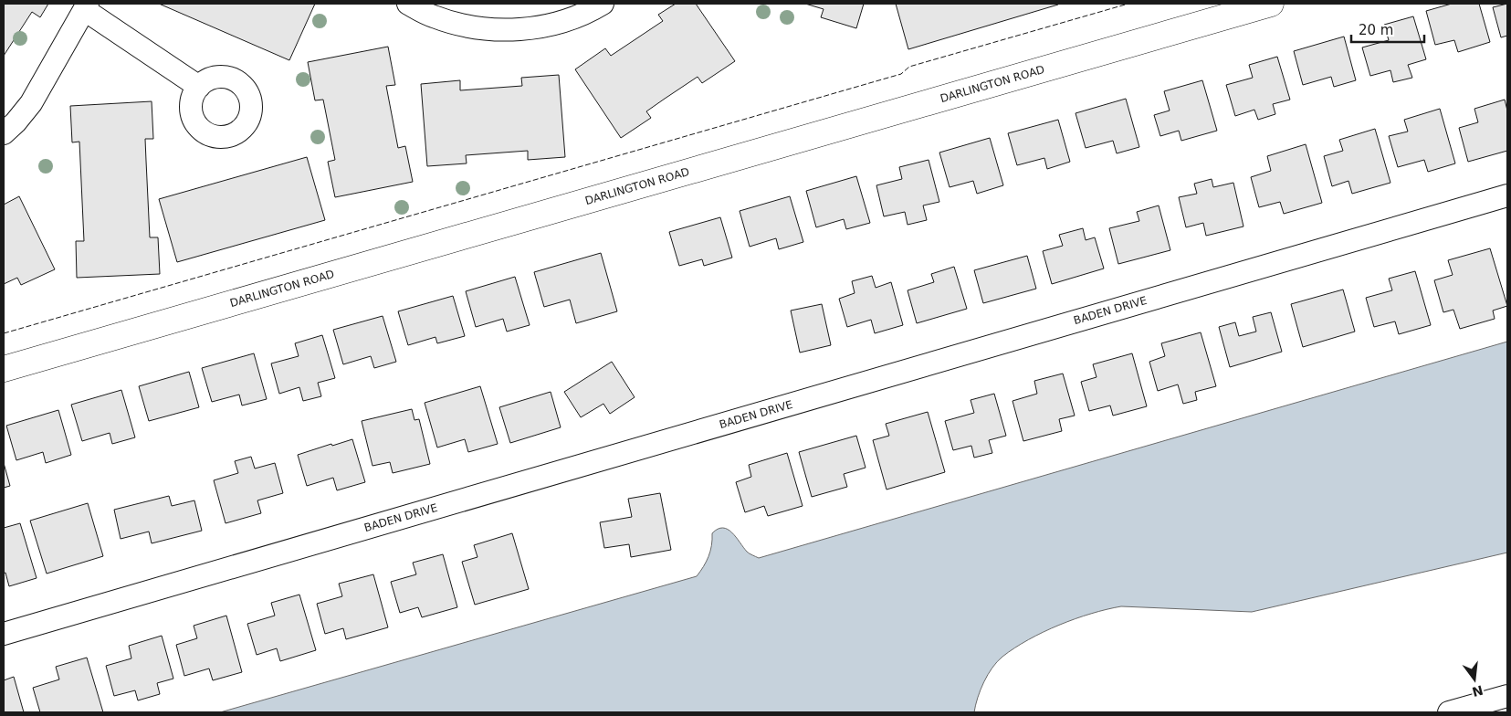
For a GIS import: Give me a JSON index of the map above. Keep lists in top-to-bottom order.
{
  "streets": {
    "street": ["DARLINGTON ROAD", "BADEN DRIVE"]
  },
  "scale_bar": "20 m",
  "north": "bottom"
}
